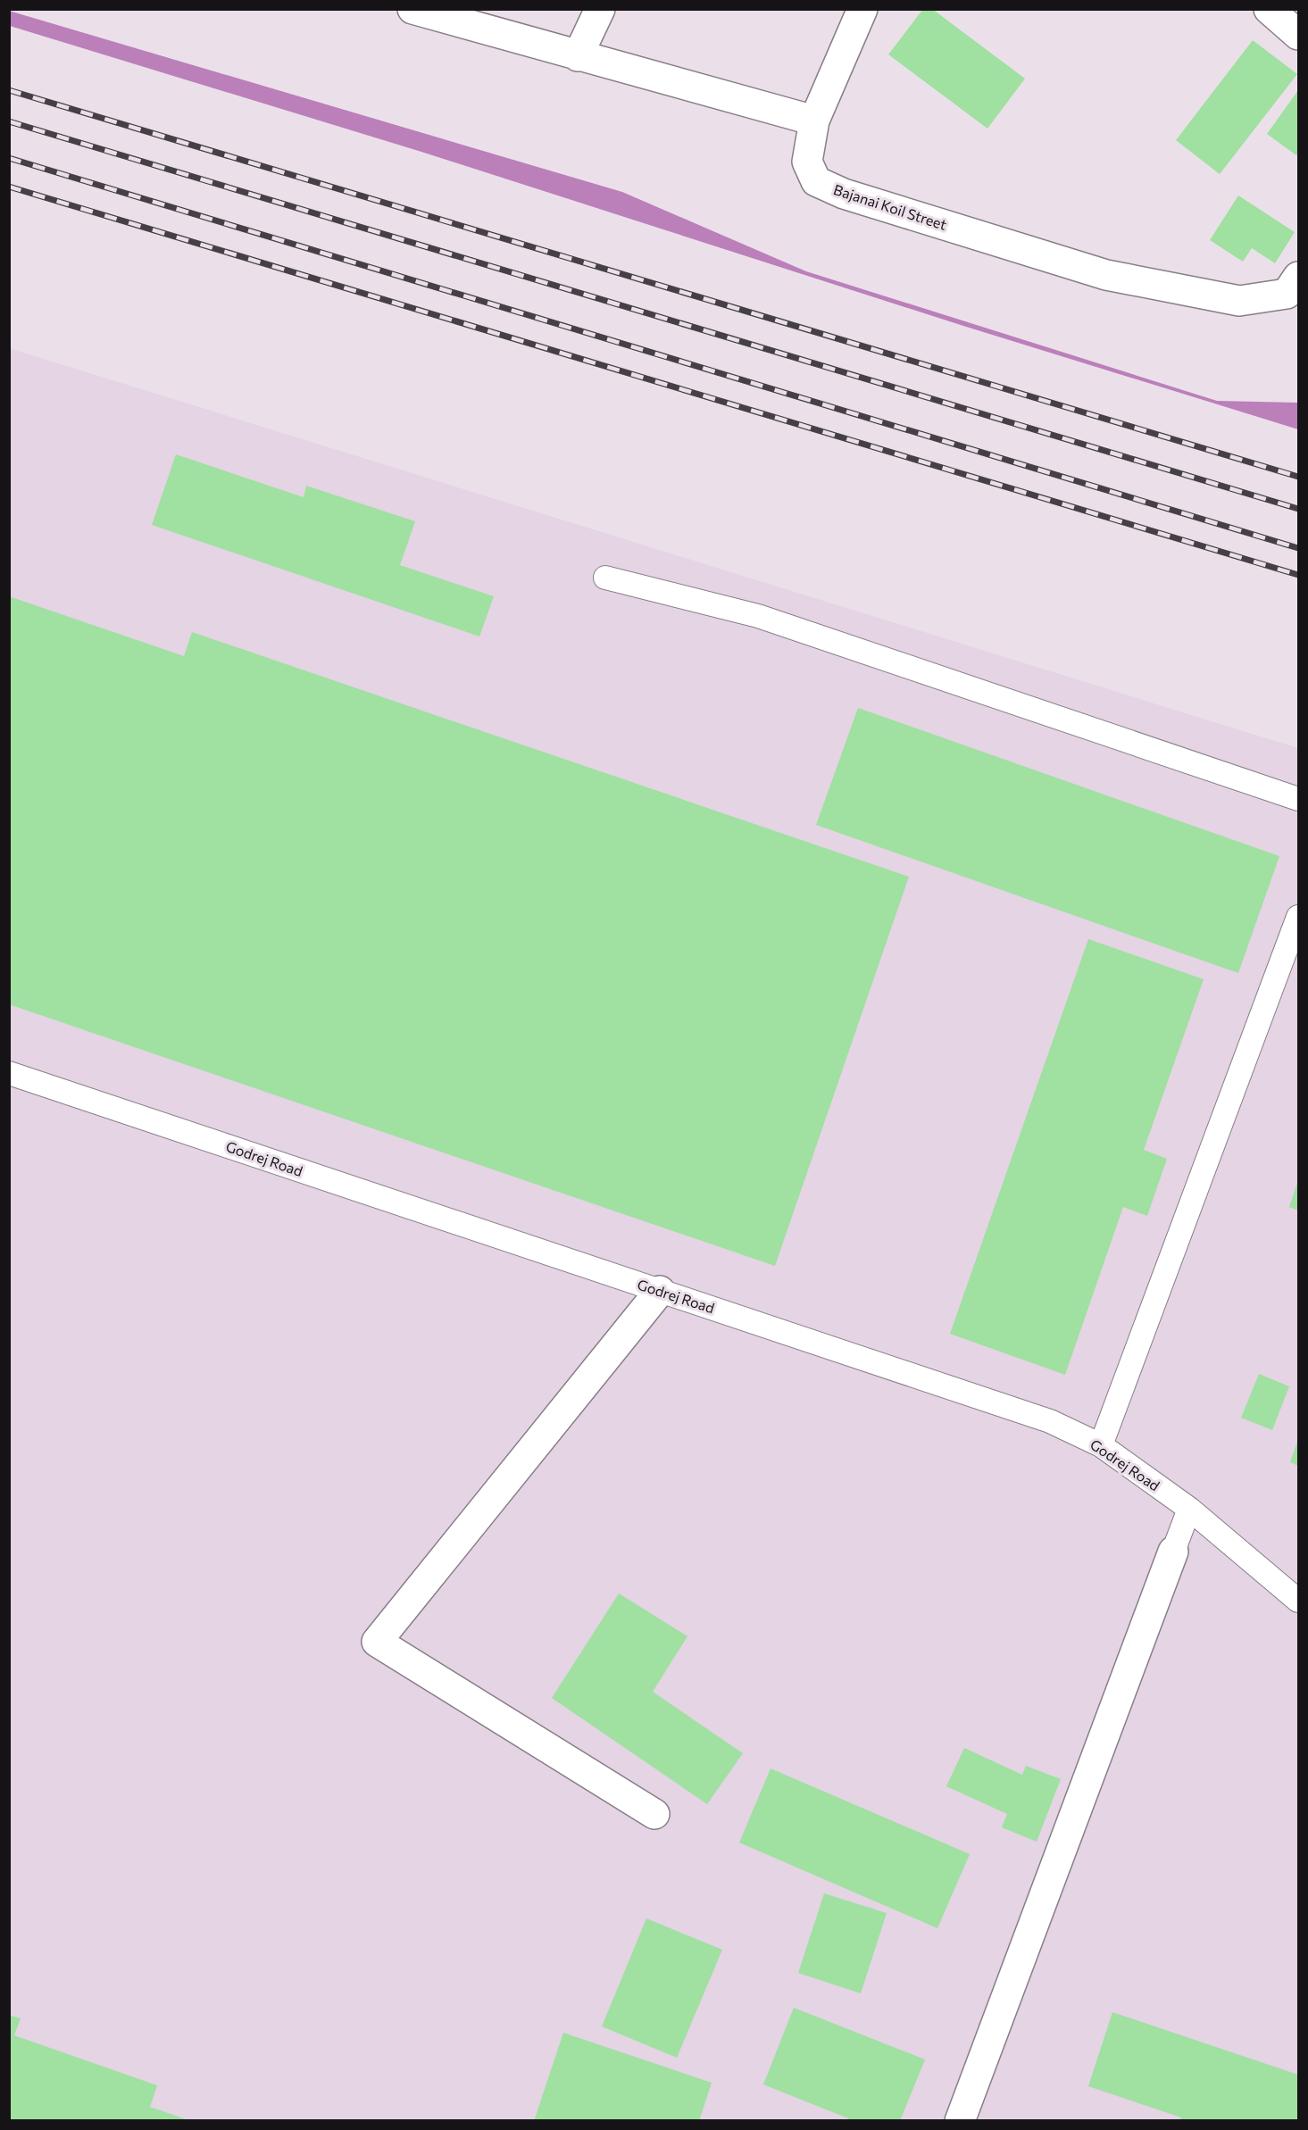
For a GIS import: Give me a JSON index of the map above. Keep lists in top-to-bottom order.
{
  "streets": {
    "street": ["Bajanai Koil Street"],
    "lane": ["Godrej Road"]
  }
}
